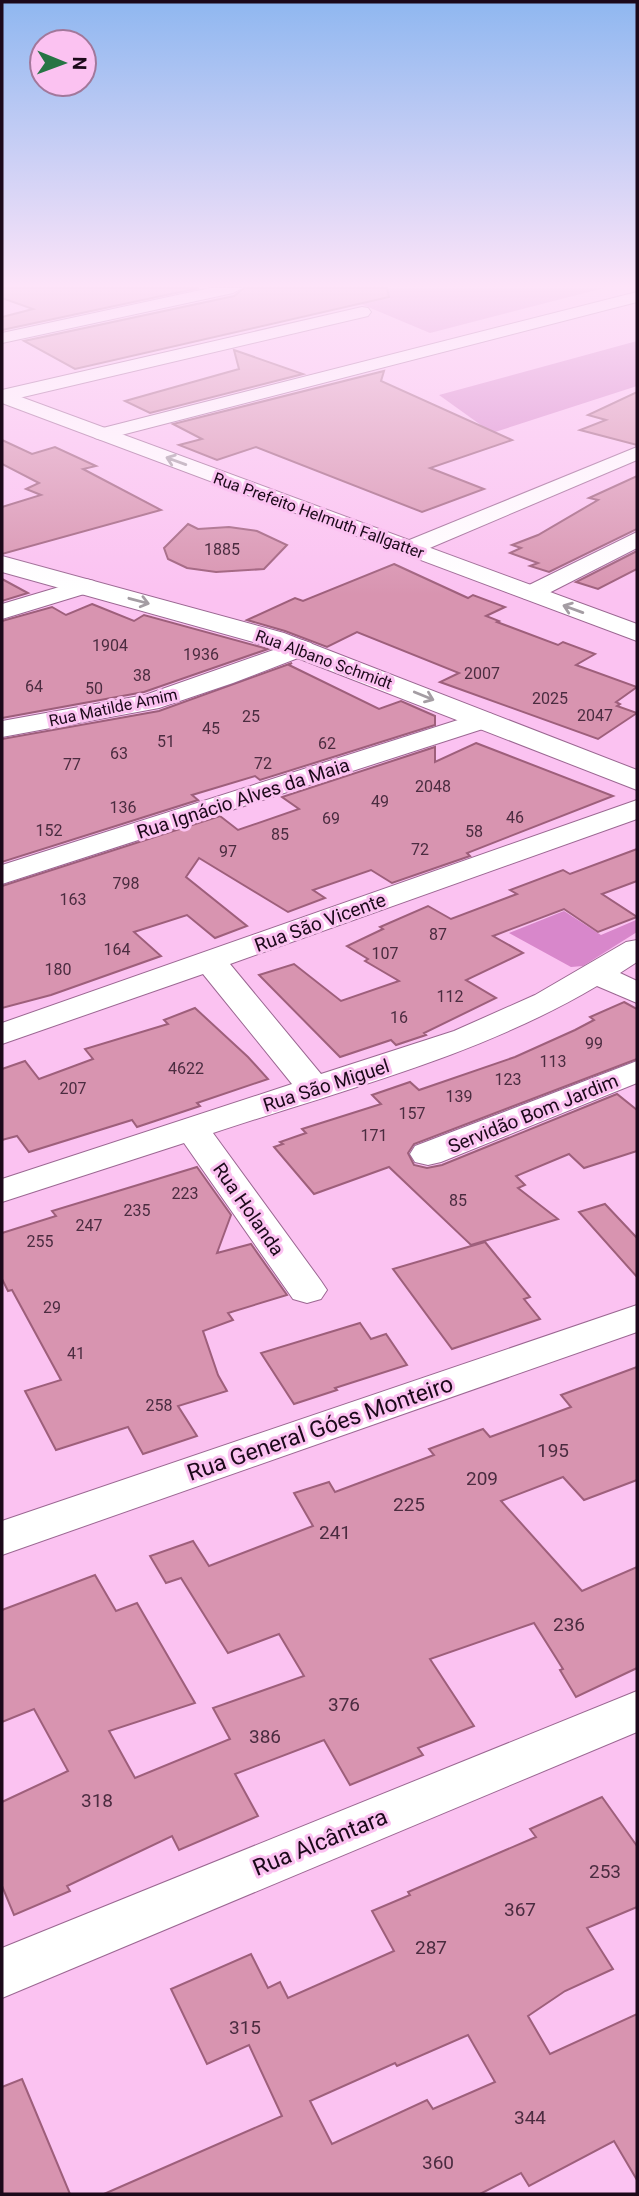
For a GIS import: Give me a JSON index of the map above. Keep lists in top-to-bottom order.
{
  "streets": {
    "main road": ["Rua Prefeito Helmuth Fallgatter", "Rua Albano Schmidt"],
    "street": [
      "Rua Matilde Amim",
      "Rua Ignácio Alves da Maia",
      "Rua São Vicente",
      "Rua São Miguel",
      "Servidão Bom Jardim",
      "Rua Holanda",
      "Rua General Góes Monteiro",
      "Rua Alcântara"
    ]
  },
  "crossings": [
    ["Rua Albano Schmidt", "Rua Matilde Amim"],
    ["Rua Albano Schmidt", "Rua Ignácio Alves da Maia"],
    ["Rua São Miguel", "Rua Holanda"]
  ],
  "one_way": ["Rua Prefeito Helmuth Fallgatter", "Rua Albano Schmidt"],
  "house_numbers": [
    "1885",
    "1904",
    "1936",
    "2007",
    "38",
    "64",
    "50",
    "2025",
    "2047",
    "25",
    "45",
    "51",
    "62",
    "63",
    "72",
    "77",
    "2048",
    "49",
    "136",
    "46",
    "69",
    "152",
    "58",
    "85",
    "72",
    "97",
    "798",
    "163",
    "87",
    "164",
    "107",
    "180",
    "112",
    "16",
    "99",
    "113",
    "4622",
    "123",
    "207",
    "139",
    "157",
    "171",
    "223",
    "85",
    "235",
    "247",
    "255",
    "29",
    "41",
    "258",
    "195",
    "209",
    "225",
    "241",
    "236",
    "376",
    "386",
    "318",
    "253",
    "367",
    "287",
    "315",
    "344",
    "360"
  ],
  "north": "right"
}
